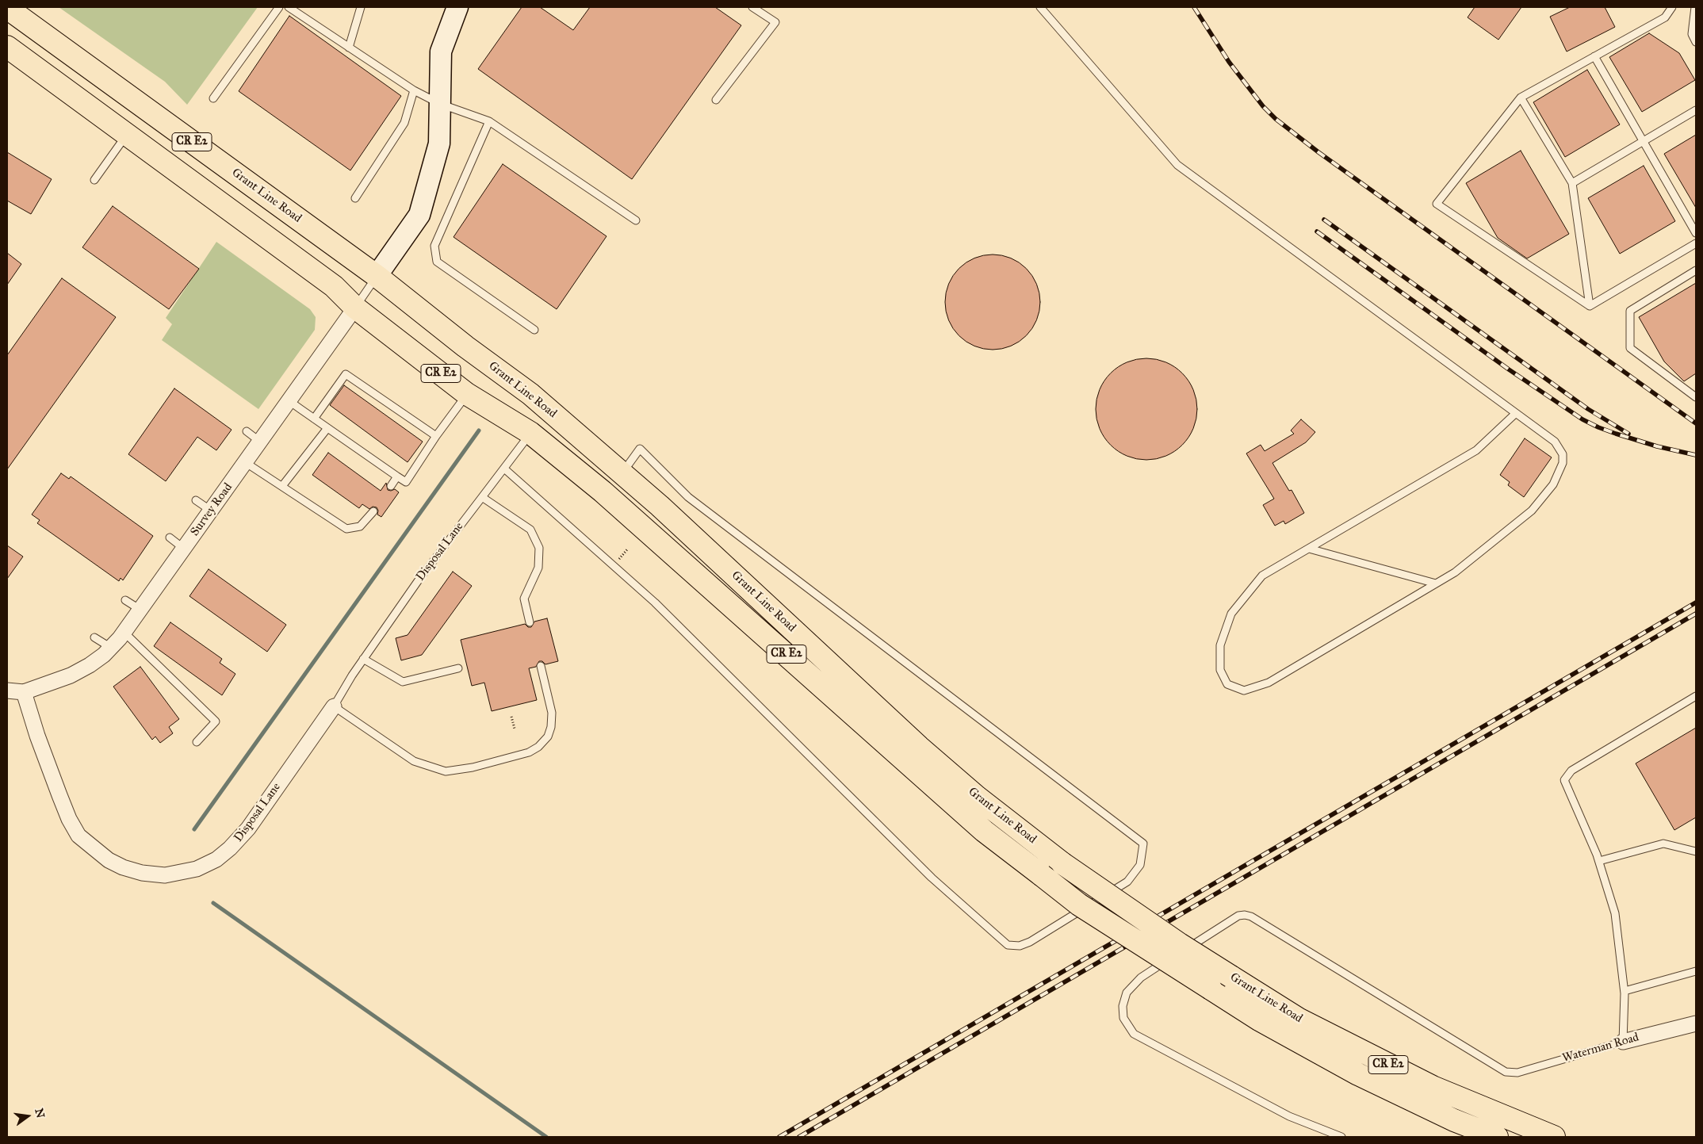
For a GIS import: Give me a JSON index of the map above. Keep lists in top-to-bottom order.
{
  "streets": {
    "main road": ["CR E2", "Grant Line Road"],
    "street": ["Survey Road", "Disposal Lane", "Waterman Road"]
  },
  "crossings": [
    ["Grant Line Road", "Survey Road"],
    ["Grant Line Road", "Disposal Lane"],
    ["Survey Road", "Disposal Lane"]
  ],
  "north": "right"
}
